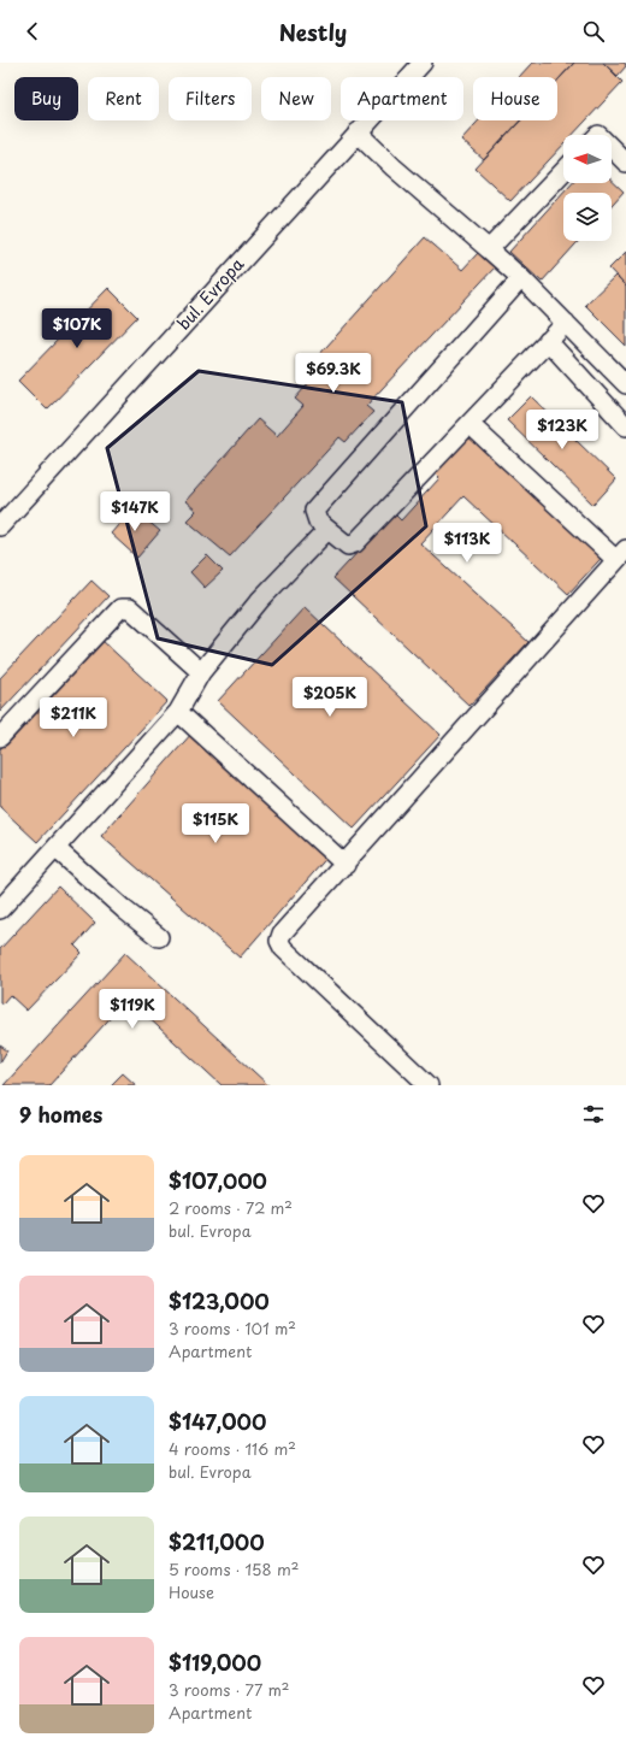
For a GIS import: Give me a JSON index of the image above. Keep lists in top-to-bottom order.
{
  "streets": {
    "street": ["bul. Evropa"]
  },
  "north": "left",
  "page": {
    "header": "Nestly",
    "chip": [
      "Buy",
      "Rent",
      "Filters",
      "New",
      "Apartment",
      "House"
    ],
    "price": [
      "$107K",
      "$69.3K",
      "$123K",
      "$147K",
      "$113K",
      "$205K",
      "$211K",
      "$115K",
      "$119K"
    ],
    "heading": "9 homes",
    "list": [
      {
        "name": "$107,000",
        "note": "2 rooms · 72 m² · bul. Evropa"
      },
      {
        "name": "$123,000",
        "note": "3 rooms · 101 m² · Apartment"
      },
      {
        "name": "$147,000",
        "note": "4 rooms · 116 m² · bul. Evropa"
      },
      {
        "name": "$211,000",
        "note": "5 rooms · 158 m² · House"
      },
      {
        "name": "$119,000",
        "note": "3 rooms · 77 m² · Apartment"
      }
    ]
  }
}
